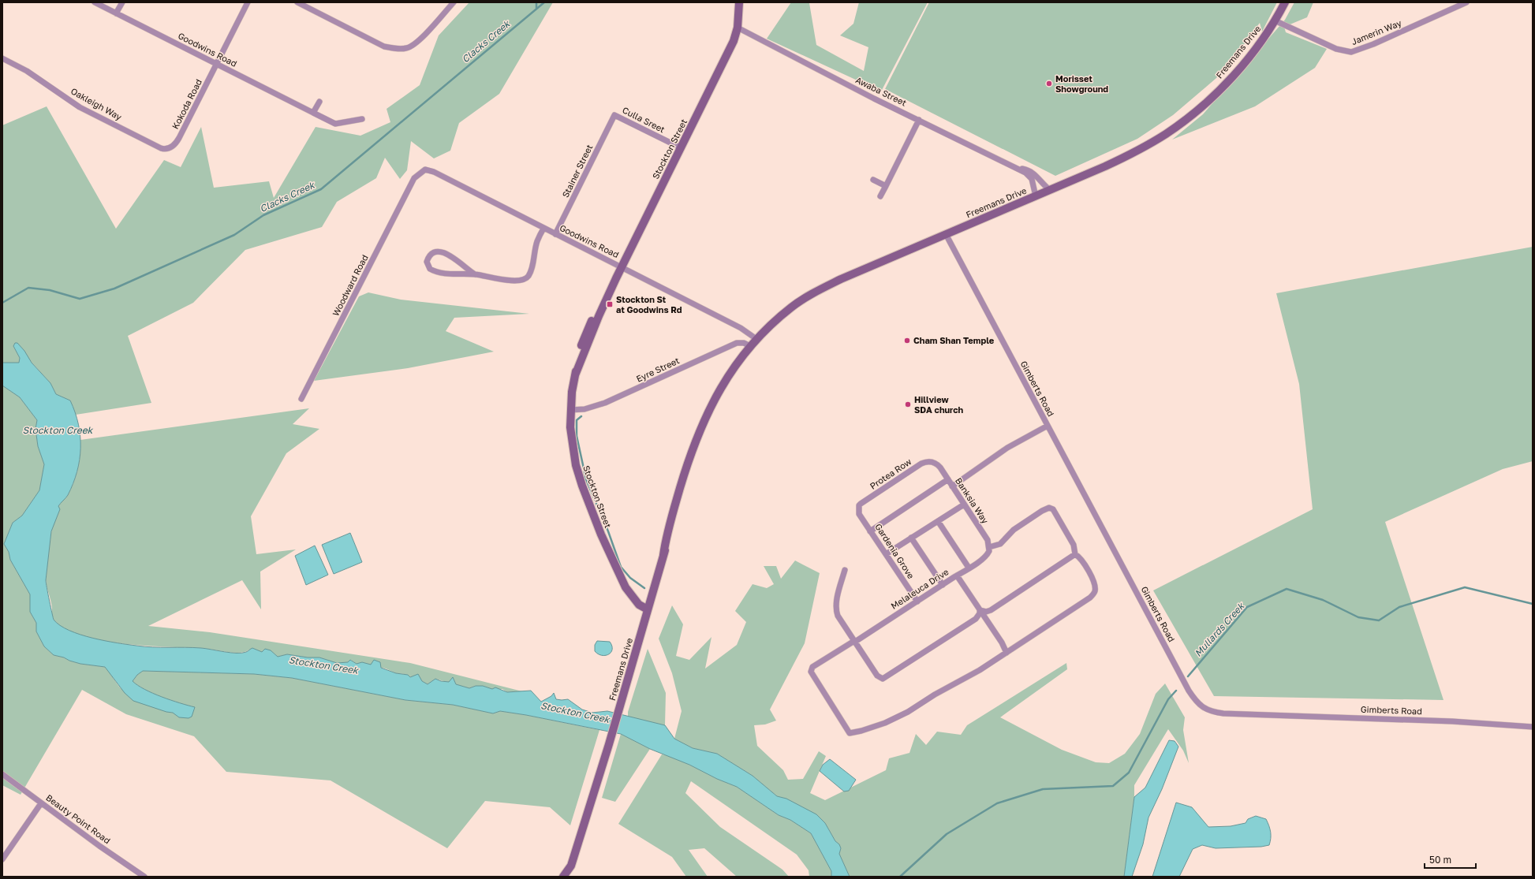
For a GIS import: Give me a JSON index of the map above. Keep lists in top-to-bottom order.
{
  "streets": {
    "main road": ["Freemans Drive", "Stockton Street"],
    "street": [
      "Jamerin Way",
      "Goodwins Road",
      "Awaba Street",
      "Oakleigh Way",
      "Kokoda Road",
      "Culla Sreet",
      "Stainer Street",
      "Woodward Road",
      "Eyre Street",
      "Gimberts Road",
      "Protea Row",
      "Banksia Way",
      "Gardenia Grove",
      "Melaleuca Drive",
      "Beauty Point Road"
    ]
  },
  "crossings": [
    ["Jamerin Way", "Freemans Drive"],
    ["Goodwins Road", "Freemans Drive"],
    ["Goodwins Road", "Kokoda Road"],
    ["Goodwins Road", "Stockton Street"],
    ["Goodwins Road", "Stainer Street"],
    ["Goodwins Road", "Woodward Road"],
    ["Freemans Drive", "Awaba Street"],
    ["Freemans Drive", "Stockton Street"],
    ["Freemans Drive", "Eyre Street"],
    ["Freemans Drive", "Gimberts Road"],
    ["Awaba Street", "Stockton Street"],
    ["Oakleigh Way", "Kokoda Road"],
    ["Culla Sreet", "Stockton Street"],
    ["Culla Sreet", "Stainer Street"],
    ["Stockton Street", "Eyre Street"],
    ["Protea Row", "Banksia Way"],
    ["Protea Row", "Gardenia Grove"],
    ["Banksia Way", "Melaleuca Drive"],
    ["Gardenia Grove", "Melaleuca Drive"]
  ],
  "water": ["Clacks Creek", "Stockton Creek", "Mullards Creek"],
  "places": {
    "other": ["Morisset Showground", "Cham Shan Temple", "Hillview SDA church"],
    "transit": ["Stockton St at Goodwins Rd"]
  },
  "scale_bar": "50 m"
}
